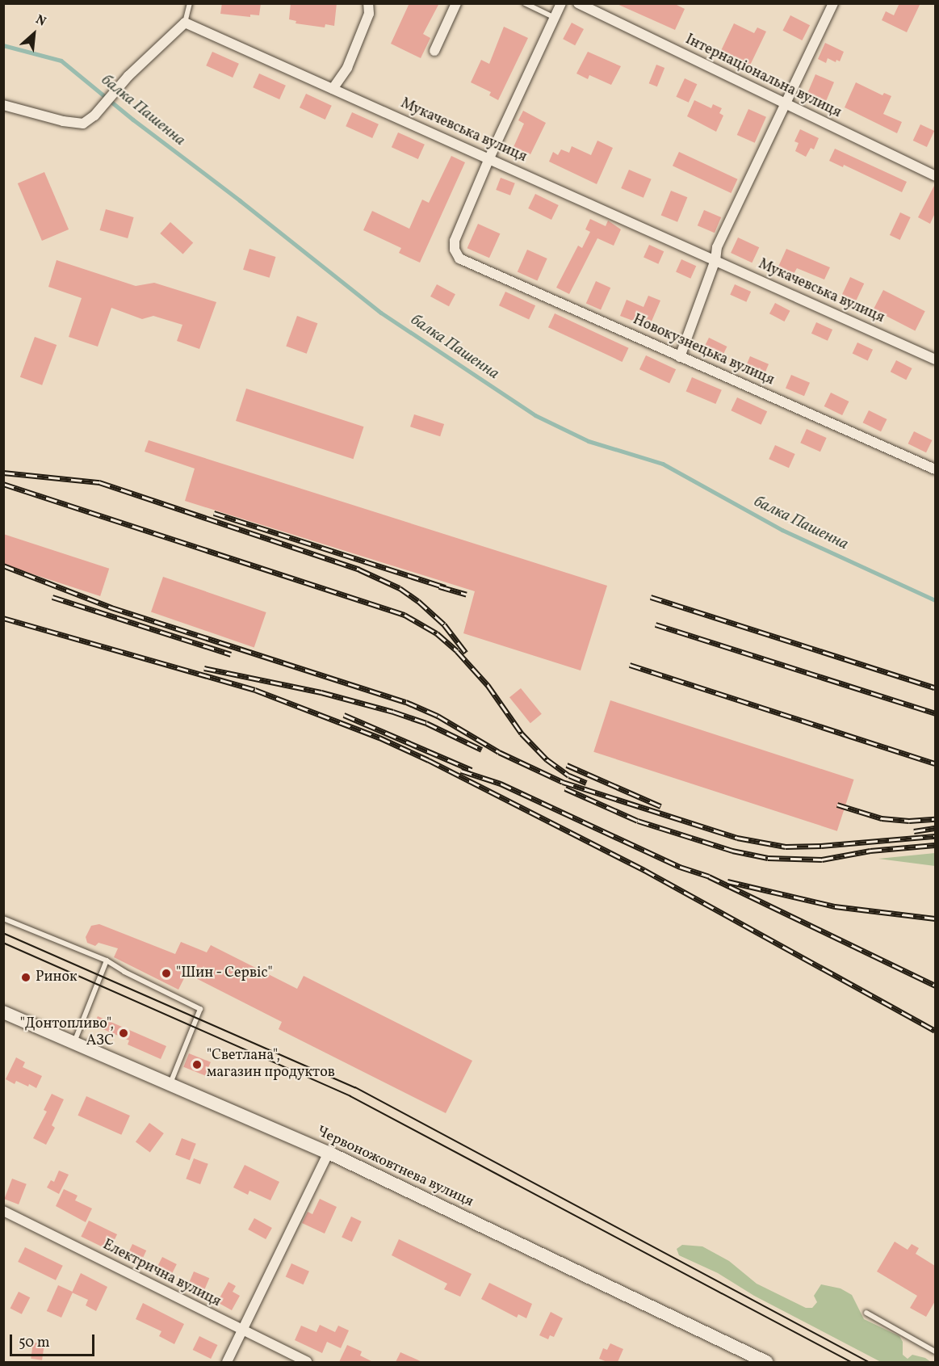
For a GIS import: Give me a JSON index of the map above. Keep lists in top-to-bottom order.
{
  "streets": {
    "main road": ["Червоножовтнева вулиця"],
    "street": [
      "Інтернаціональна вулиця",
      "Мукачевська вулиця",
      "Новокузнецька вулиця",
      "Електрична вулиця"
    ]
  },
  "crossings": [
    ["Мукачевська вулиця", "Новокузнецька вулиця"]
  ],
  "water": ["балка Пашенна"],
  "places": [
    "\"Шин - Сервіс\"",
    "Ринок",
    "\"Донтопливо\", АЗС",
    "\"Светлана\", магазин продуктов"
  ],
  "scale_bar": "50 m",
  "north": "top right"
}
